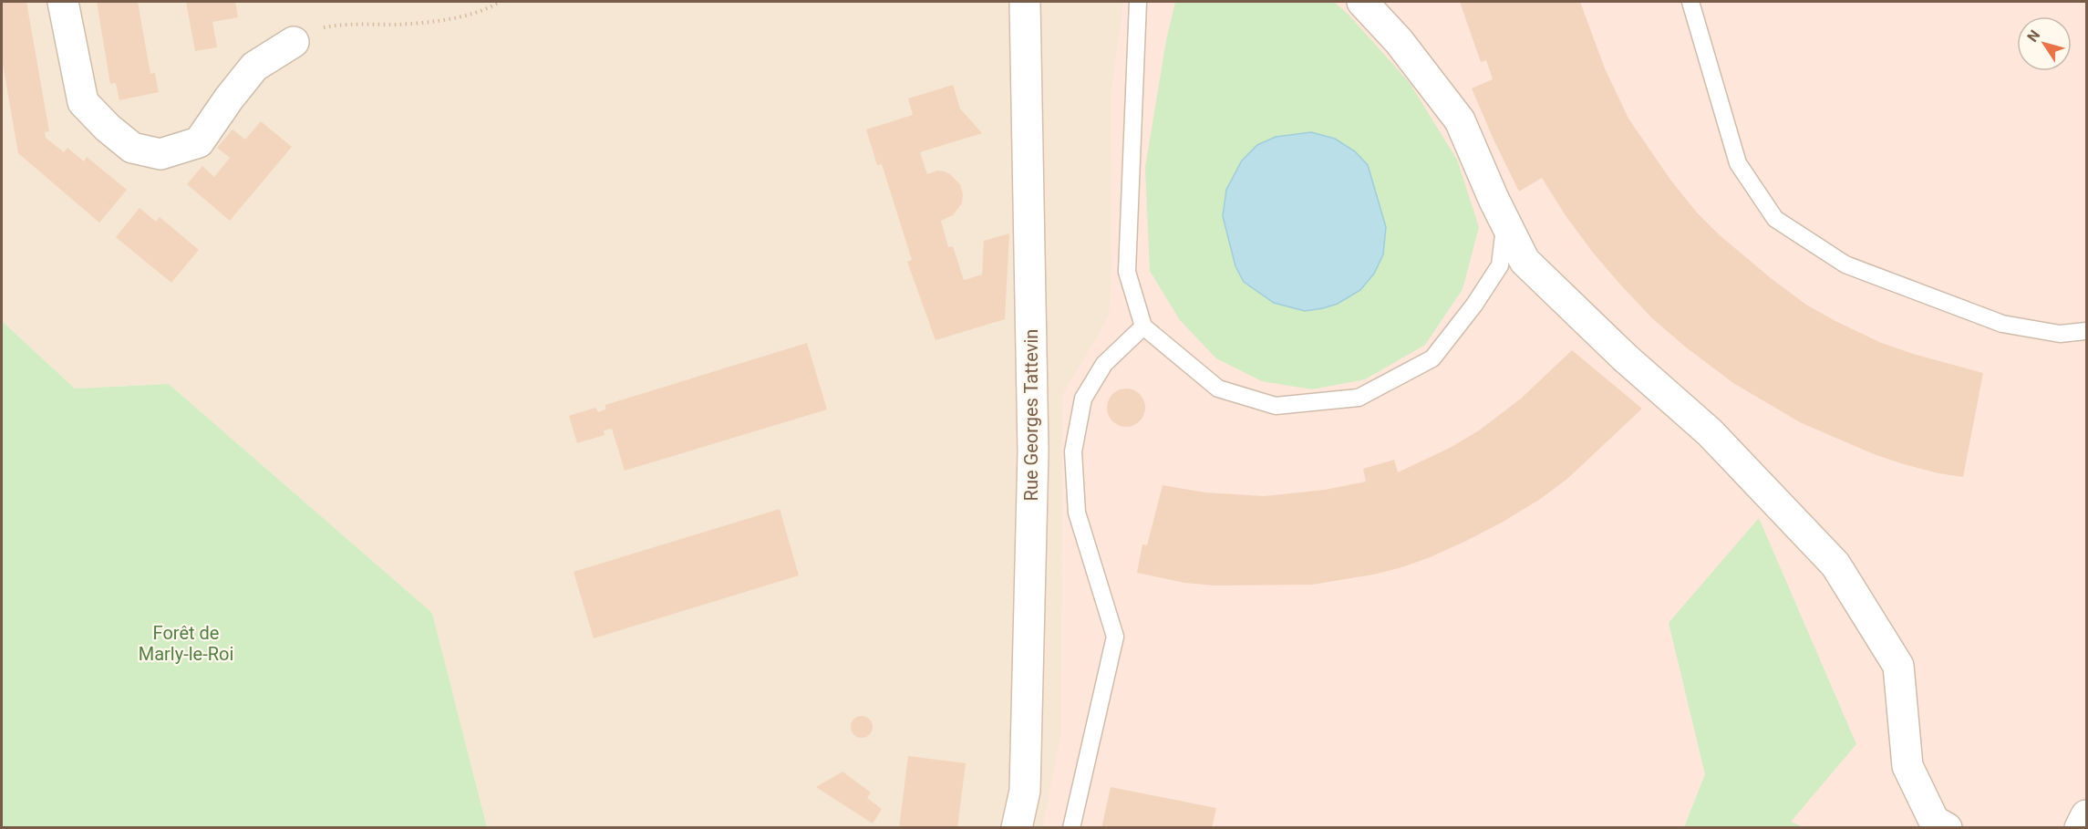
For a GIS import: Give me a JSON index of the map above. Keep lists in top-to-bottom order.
{
  "streets": {
    "street": ["Rue Georges Tattevin"]
  },
  "parks": ["Forêt de Marly-le-Roi"],
  "north": "top left"
}
